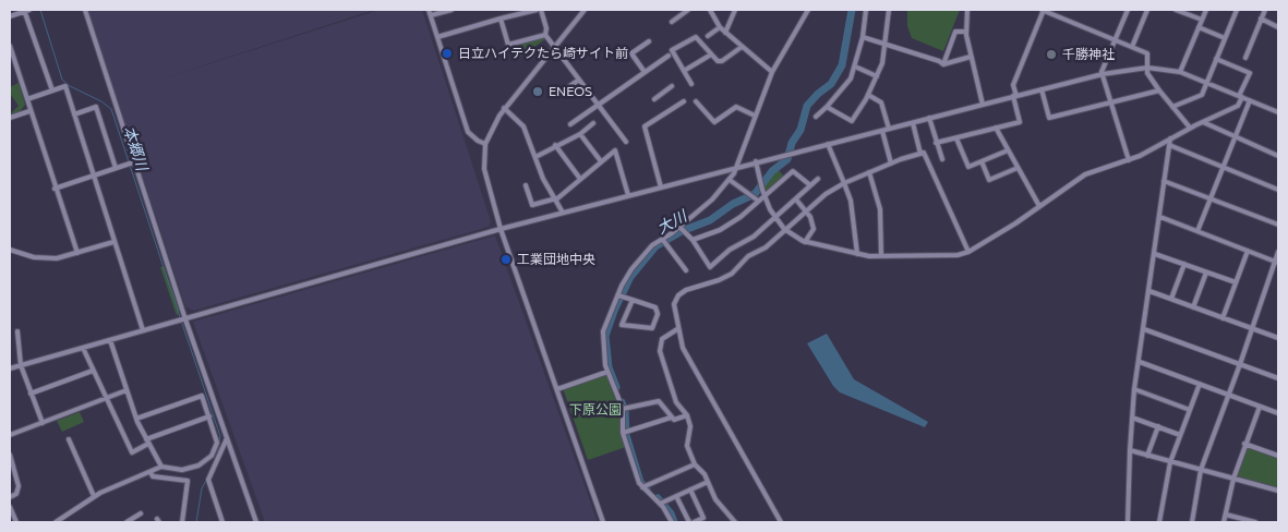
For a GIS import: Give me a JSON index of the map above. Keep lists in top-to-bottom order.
{
  "water": ["本郷川", "大川"],
  "parks": ["下原公園"],
  "places": [
    "日立ハイテクたら崎サイト前",
    "千勝神社",
    "ENEOS",
    "工業団地中央"
  ]
}
